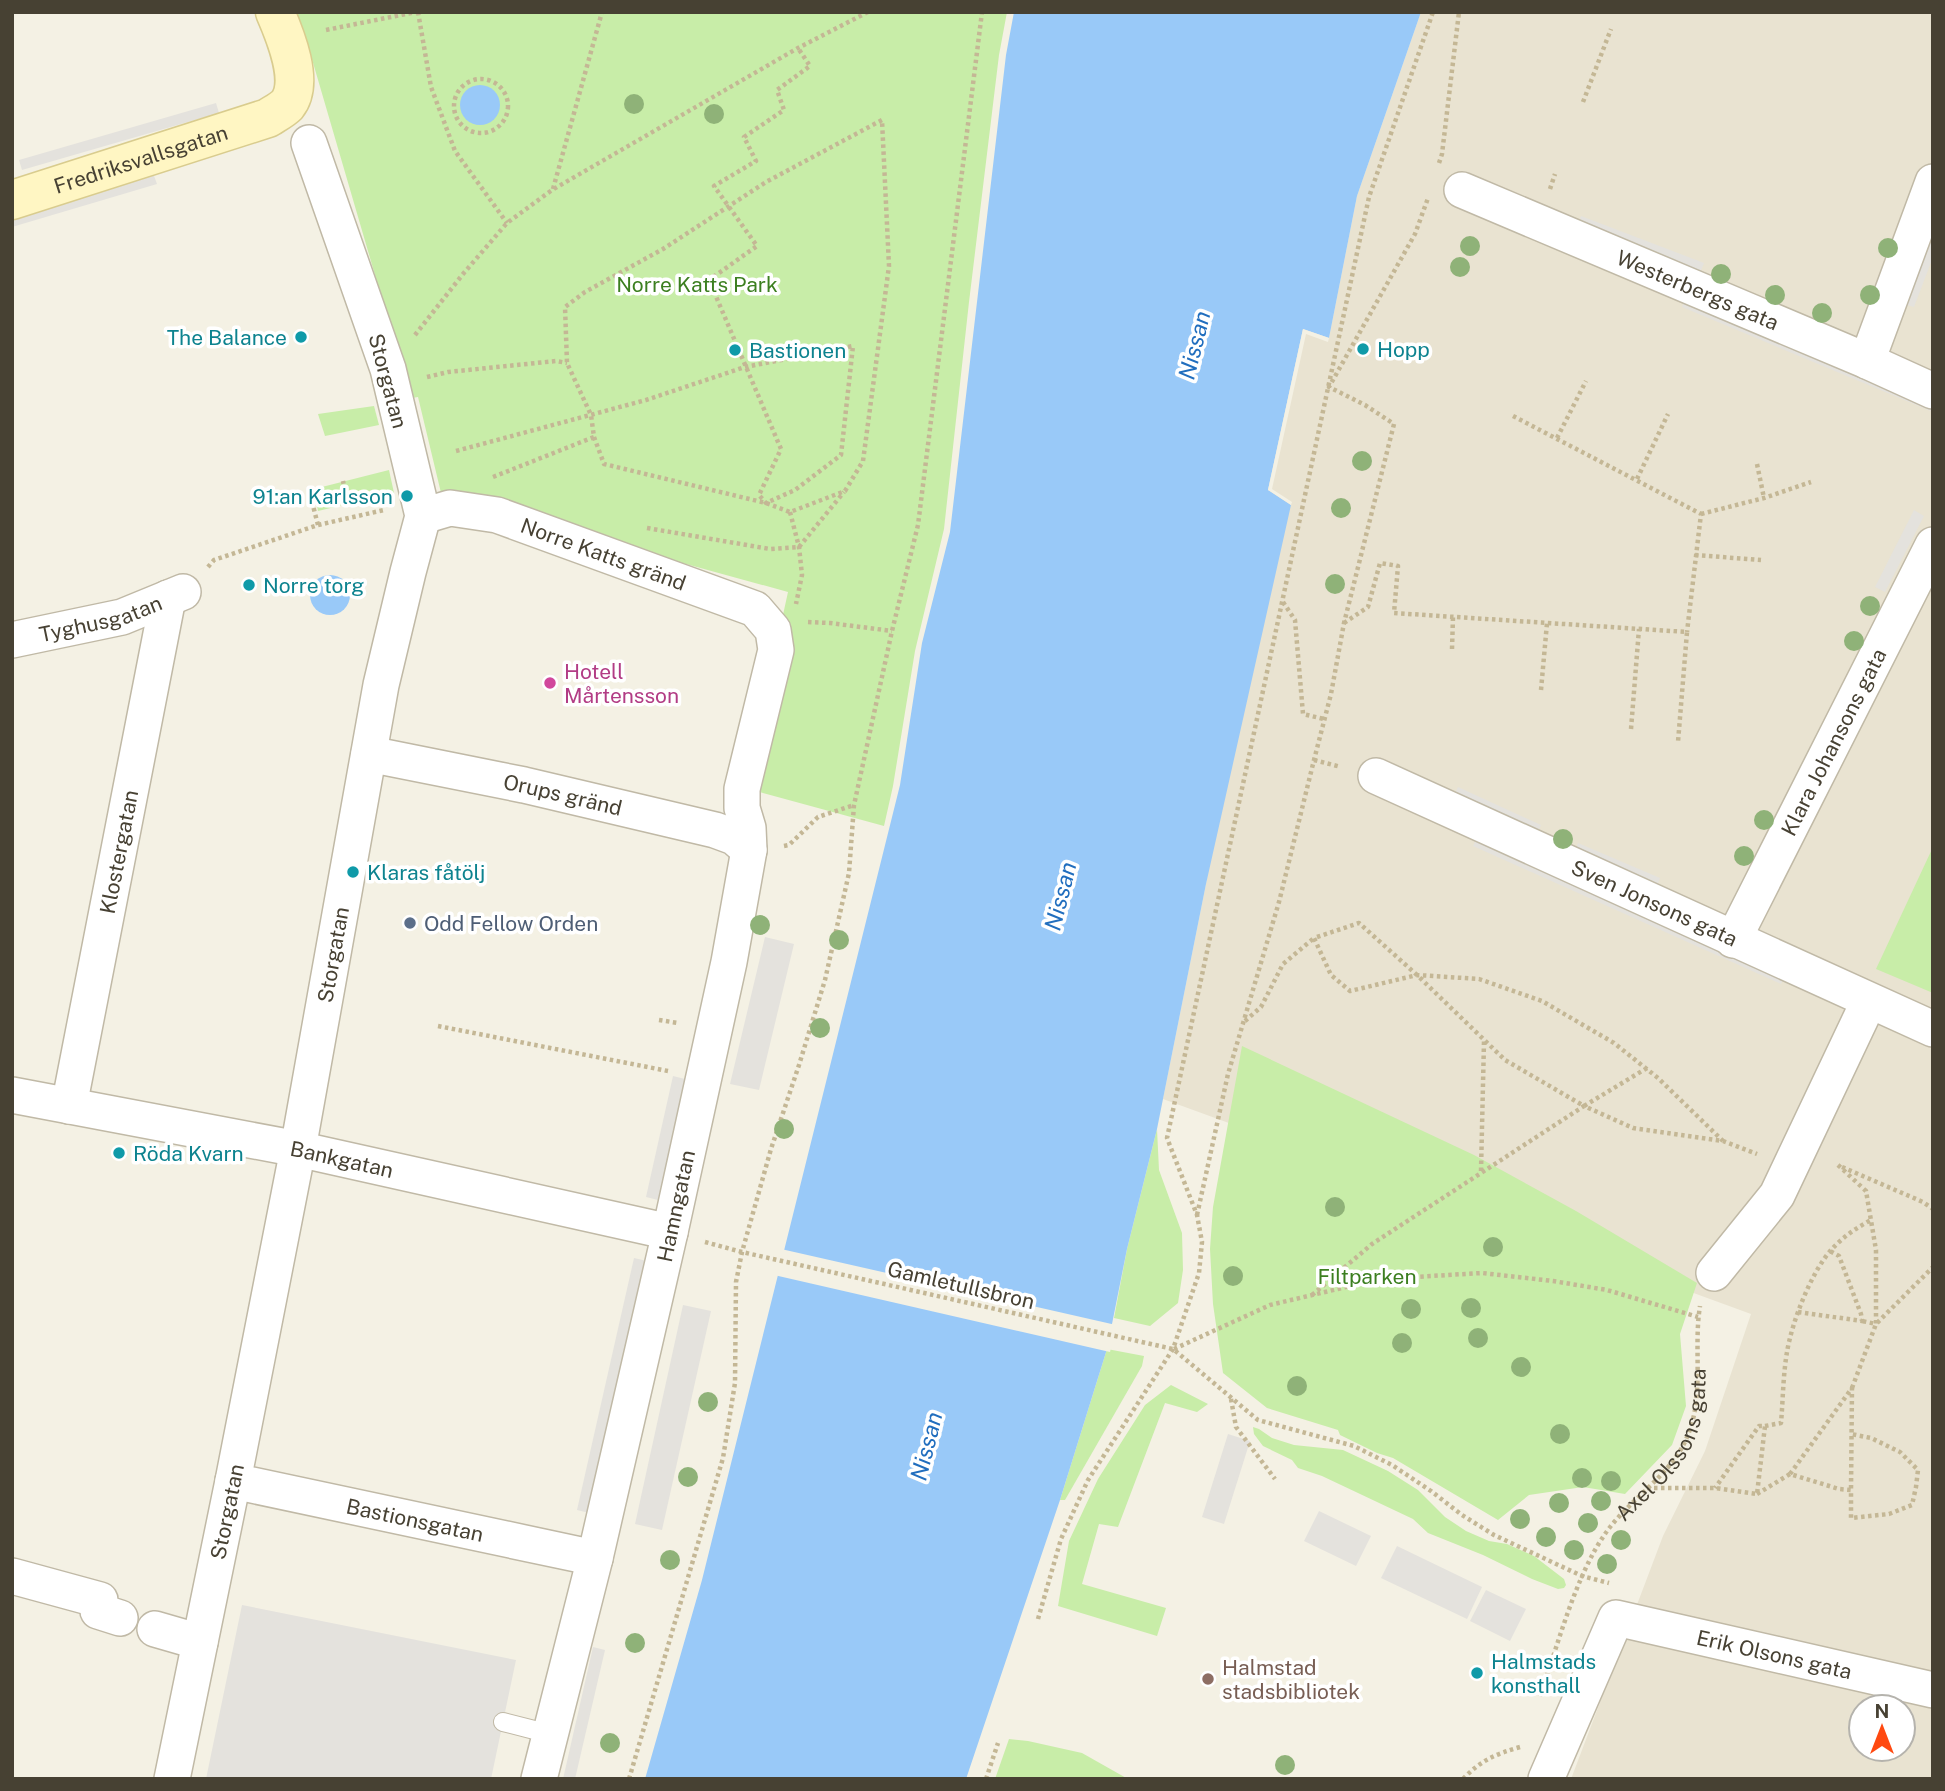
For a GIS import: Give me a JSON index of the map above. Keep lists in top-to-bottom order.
{
  "streets": {
    "street": [
      "Fredriksvallsgatan",
      "Westerbergs gata",
      "Storgatan",
      "Norre Katts gränd",
      "Tyghusgatan",
      "Klara Johansons gata",
      "Orups gränd",
      "Klostergatan",
      "Sven Jonsons gata",
      "Bankgatan",
      "Hamngatan",
      "Bastionsgatan",
      "Erik Olsons gata"
    ],
    "path": ["Gamletullsbron", "Axel Olssons gata"]
  },
  "crossings": [
    ["Storgatan", "Norre Katts gränd"],
    ["Storgatan", "Orups gränd"],
    ["Storgatan", "Bankgatan"],
    ["Storgatan", "Bastionsgatan"],
    ["Norre Katts gränd", "Hamngatan"],
    ["Tyghusgatan", "Klostergatan"],
    ["Klara Johansons gata", "Sven Jonsons gata"],
    ["Orups gränd", "Hamngatan"],
    ["Klostergatan", "Bankgatan"],
    ["Bankgatan", "Hamngatan"],
    ["Hamngatan", "Bastionsgatan"]
  ],
  "water": ["Nissan"],
  "parks": ["Norre Katts Park", "Filtparken"],
  "places": [
    "The Balance",
    "Hopp",
    "Bastionen",
    "91:an Karlsson",
    "Norre torg",
    "Hotell Mårtensson",
    "Klaras fåtölj",
    "Odd Fellow Orden",
    "Röda Kvarn",
    "Halmstads konsthall",
    "Halmstad stadsbibliotek"
  ],
  "north": "top"
}
